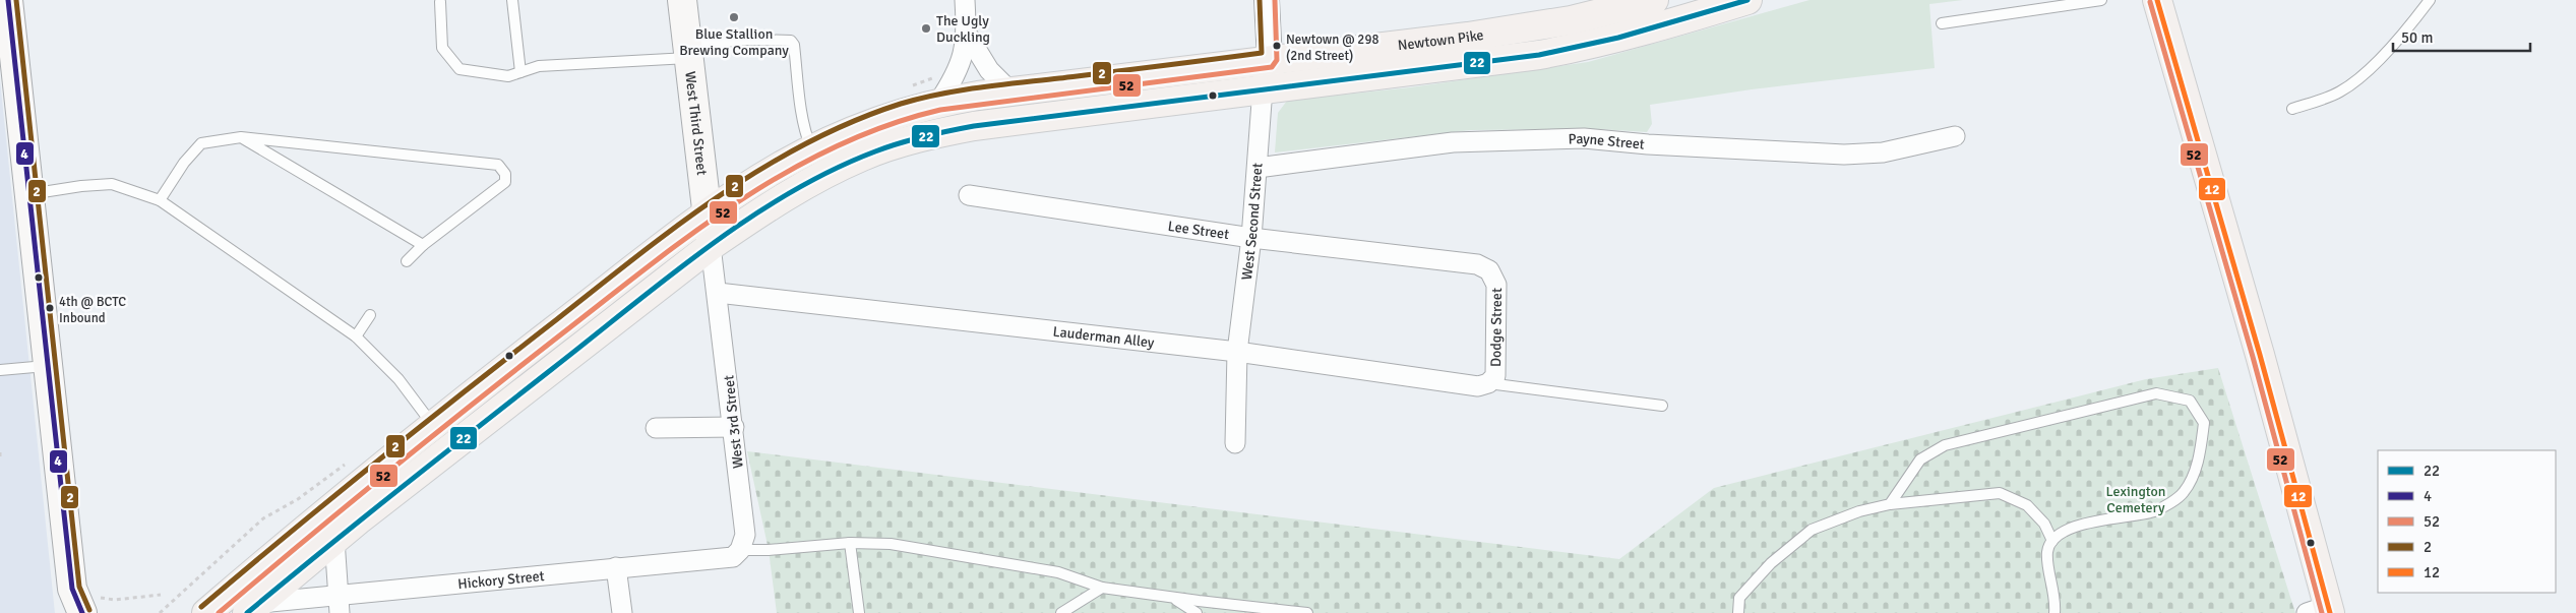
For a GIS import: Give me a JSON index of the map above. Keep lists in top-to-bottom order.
{
  "streets": {
    "main road": ["Newtown Pike", "West Third Street"],
    "street": [
      "Payne Street",
      "West Second Street",
      "Lee Street",
      "Dodge Street",
      "Lauderman Alley",
      "West 3rd Street",
      "Hickory Street"
    ]
  },
  "crossings": [
    ["Newtown Pike", "West Third Street"],
    ["Newtown Pike", "West Second Street"],
    ["Newtown Pike", "West 3rd Street"],
    ["Newtown Pike", "Hickory Street"],
    ["West Third Street", "West 3rd Street"],
    ["Payne Street", "West Second Street"],
    ["West Second Street", "Lee Street"],
    ["West Second Street", "Lauderman Alley"],
    ["Lee Street", "Dodge Street"],
    ["Dodge Street", "Lauderman Alley"],
    ["Lauderman Alley", "West 3rd Street"],
    ["West 3rd Street", "Hickory Street"]
  ],
  "parks": ["Lexington Cemetery"],
  "places": [
    "Blue Stallion Brewing Company",
    "The Ugly Duckling",
    "Newtown @ 298 (2nd Street)",
    "4th @ BCTC Inbound"
  ],
  "lines": [
    "transit line 22",
    "transit line 4",
    "transit line 52",
    "transit line 2",
    "transit line 12"
  ],
  "legend": [
    "22",
    "4",
    "52",
    "2",
    "12"
  ],
  "scale_bar": "50 m"
}
